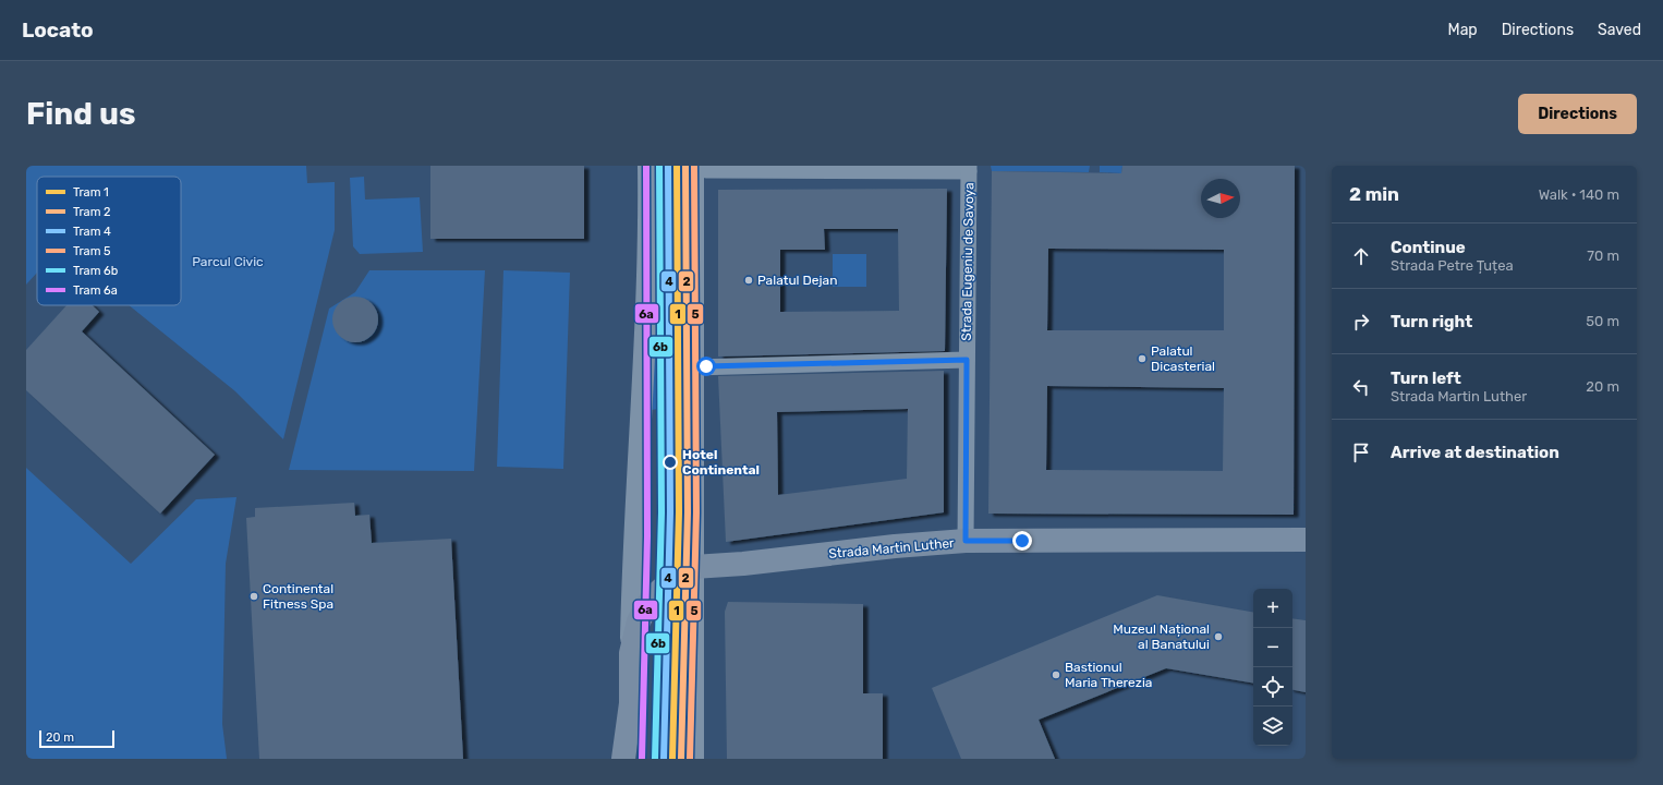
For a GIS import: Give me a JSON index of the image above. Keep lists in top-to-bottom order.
{
  "streets": {
    "main road": ["Strada Martin Luther"],
    "street": ["Strada Eugeniu de Savoya"]
  },
  "crossings": [
    ["Strada Eugeniu de Savoya", "Strada Martin Luther"]
  ],
  "parks": ["Parcul Civic"],
  "places": [
    "Palatul Dejan",
    "Palatul Dicasterial",
    "Hotel Continental",
    "Continental Fitness Spa",
    "Muzeul Național al Banatului",
    "Bastionul Maria Therezia"
  ],
  "lines": [
    "tram line 1",
    "tram line 2",
    "tram line 4",
    "tram line 5",
    "tram line 6b",
    "tram line 6a"
  ],
  "legend": [
    "Tram 1",
    "Tram 2",
    "Tram 4",
    "Tram 5",
    "Tram 6b",
    "Tram 6a"
  ],
  "scale_bar": "20 m",
  "north": "right",
  "page": {
    "header": "Locato",
    "nav": ["Map", "Directions", "Saved"],
    "buttons": "Directions",
    "title": "Find us",
    "heading": ["2 min", "Walk · 140 m"],
    "list": [
      ["Continue", "Strada Petre Țuțea", "70 m"],
      ["Turn right", "50 m"],
      ["Turn left", "Strada Martin Luther", "20 m"],
      "Arrive at destination"
    ],
    "map_buttons": ["+", "−"],
    "scale": "20 m"
  }
}
